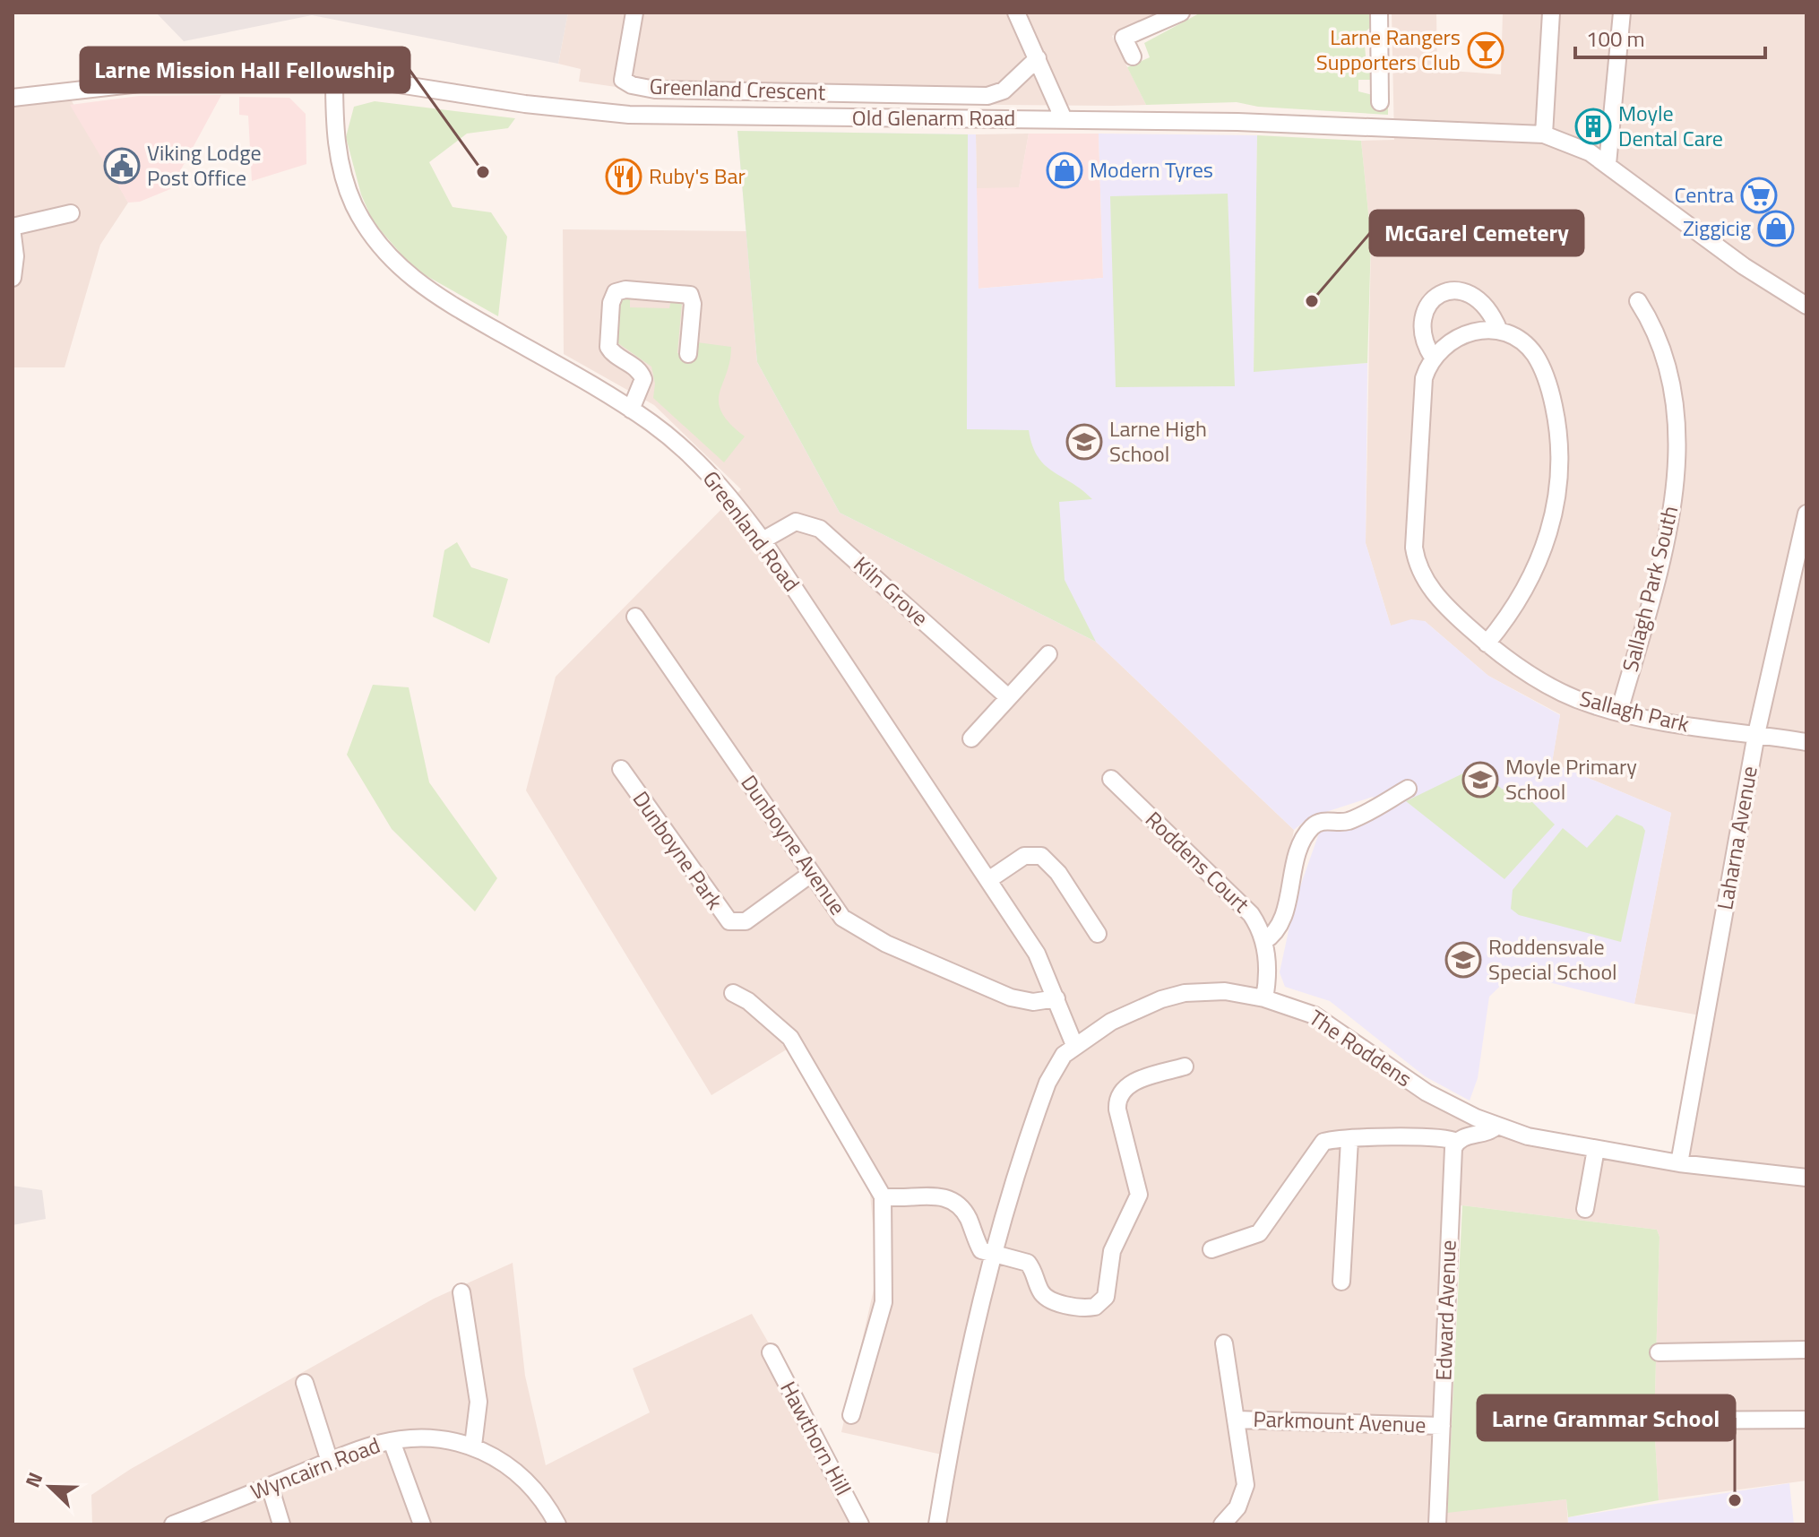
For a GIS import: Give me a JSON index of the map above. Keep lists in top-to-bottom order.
{
  "streets": {
    "street": [
      "Greenland Crescent",
      "Old Glenarm Road",
      "Greenland Road",
      "Sallagh Park South",
      "Kiln Grove",
      "Sallagh Park",
      "Laharna Avenue",
      "Dunboyne Avenue",
      "Dunboyne Park",
      "Roddens Court",
      "The Roddens",
      "Edward Avenue",
      "Parkmount Avenue",
      "Hawthorn Hill",
      "Wyncairn Road"
    ]
  },
  "crossings": [
    ["Old Glenarm Road", "Greenland Road"],
    ["Greenland Road", "Kiln Grove"],
    ["Greenland Road", "Dunboyne Avenue"],
    ["Greenland Road", "The Roddens"],
    ["Sallagh Park South", "Sallagh Park"],
    ["Sallagh Park", "Laharna Avenue"],
    ["Laharna Avenue", "The Roddens"],
    ["Dunboyne Avenue", "Dunboyne Park"],
    ["Roddens Court", "The Roddens"],
    ["Edward Avenue", "Parkmount Avenue"]
  ],
  "places": {
    "bar": ["Larne Rangers Supporters Club"],
    "building": ["Moyle Dental Care"],
    "public building": ["Viking Lodge Post Office"],
    "shop": ["Modern Tyres", "Ziggicig"],
    "other": ["Larne Mission Hall Fellowship", "McGarel Cemetery", "Larne Grammar School"],
    "restaurant": ["Ruby's Bar"],
    "supermarket": ["Centra"],
    "school or university": ["Larne High School", "Moyle Primary School", "Roddensvale Special School"]
  },
  "scale_bar": "100 m",
  "north": "top left"
}
